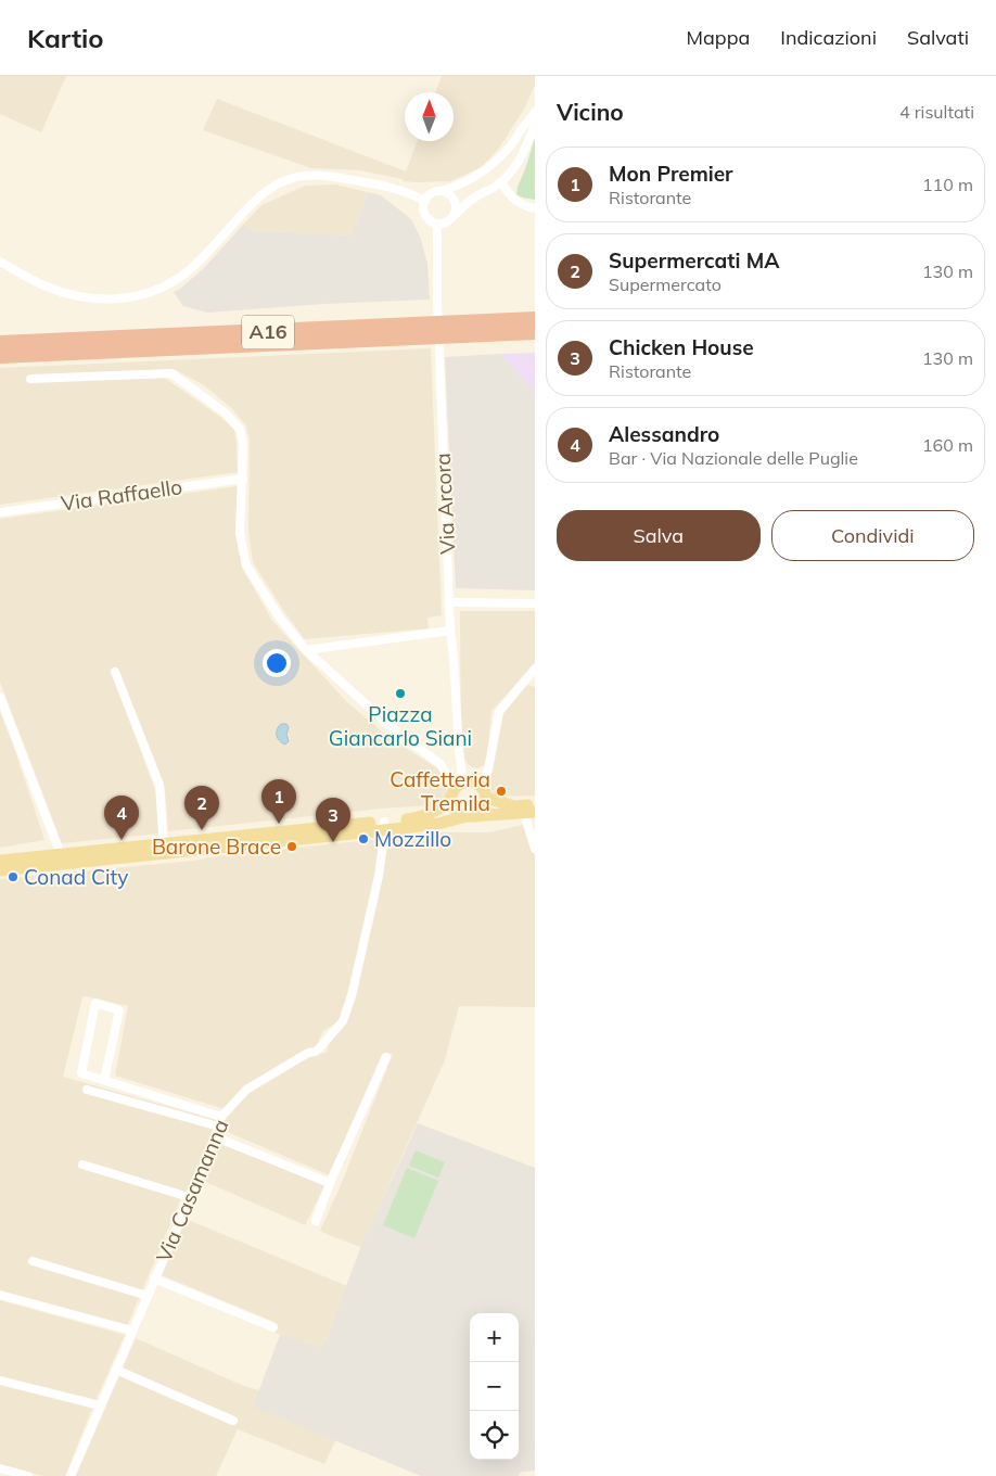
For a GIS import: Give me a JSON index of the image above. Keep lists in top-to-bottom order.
{
  "streets": {
    "highway": ["A16"],
    "street": ["Via Raffaello", "Via Arcora", "Via Casamanna"]
  },
  "places": [
    "Piazza Giancarlo Siani",
    "Caffetteria Tremila",
    "Mozzillo",
    "Barone Brace",
    "Conad City"
  ],
  "north": "top",
  "page": {
    "header": "Kartio",
    "nav": ["Mappa", "Indicazioni", "Salvati"],
    "heading": ["Vicino", "4 risultati"],
    "list": [
      {
        "mark": "1",
        "name": "Mon Premier",
        "note": "Ristorante",
        "value": "110 m"
      },
      {
        "mark": "2",
        "name": "Supermercati MA",
        "note": "Supermercato",
        "value": "130 m"
      },
      {
        "mark": "3",
        "name": "Chicken House",
        "note": "Ristorante",
        "value": "130 m"
      },
      {
        "mark": "4",
        "name": "Alessandro",
        "note": "Bar · Via Nazionale delle Puglie",
        "value": "160 m"
      }
    ],
    "buttons": ["Salva", "Condividi"],
    "pins": [
      "1",
      "2",
      "4",
      "3"
    ],
    "map_buttons": ["+", "−"]
  }
}
